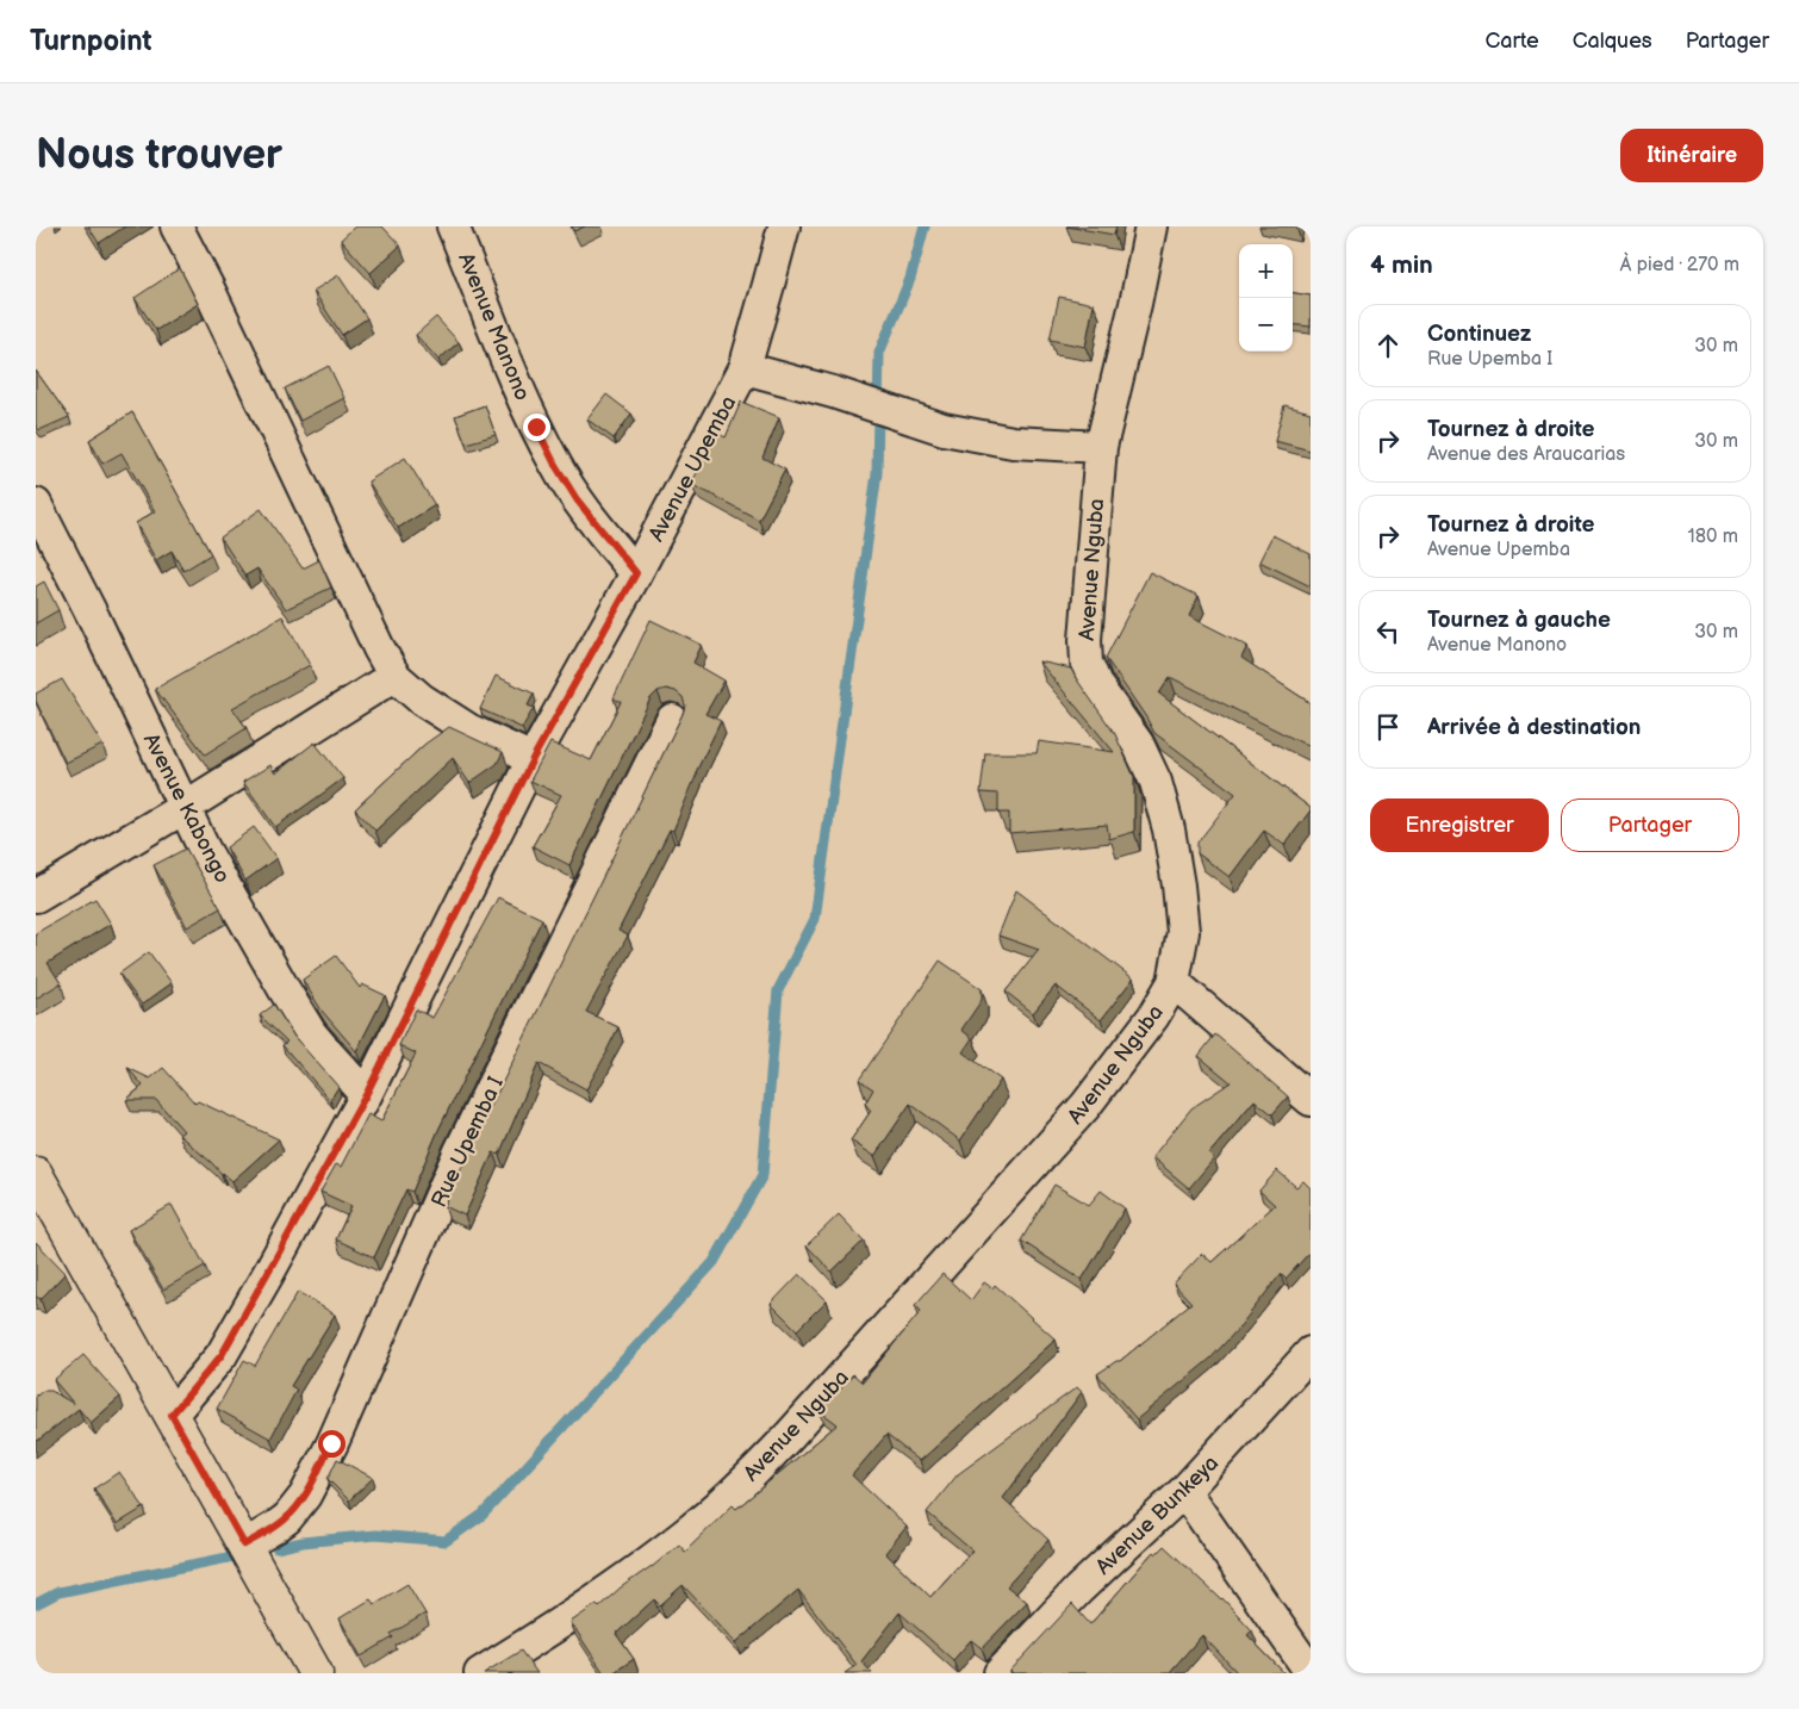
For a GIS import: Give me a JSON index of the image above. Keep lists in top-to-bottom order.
{
  "streets": {
    "street": [
      "Avenue Manono",
      "Avenue Upemba",
      "Avenue Nguba",
      "Avenue Kabongo",
      "Rue Upemba I",
      "Avenue Bunkeya"
    ]
  },
  "crossings": [
    ["Avenue Manono", "Avenue Upemba"],
    ["Avenue Upemba", "Avenue Kabongo"]
  ],
  "page": {
    "header": "Turnpoint",
    "nav": ["Carte", "Calques", "Partager"],
    "buttons": [
      "Itinéraire",
      ["Enregistrer", "Partager"]
    ],
    "title": "Nous trouver",
    "heading": ["4 min", "À pied · 270 m"],
    "map_buttons": ["+", "−"],
    "list": [
      ["Continuez", "Rue Upemba I", "30 m"],
      ["Tournez à droite", "Avenue des Araucarias", "30 m"],
      ["Tournez à droite", "Avenue Upemba", "180 m"],
      ["Tournez à gauche", "Avenue Manono", "30 m"],
      "Arrivée à destination"
    ]
  }
}
